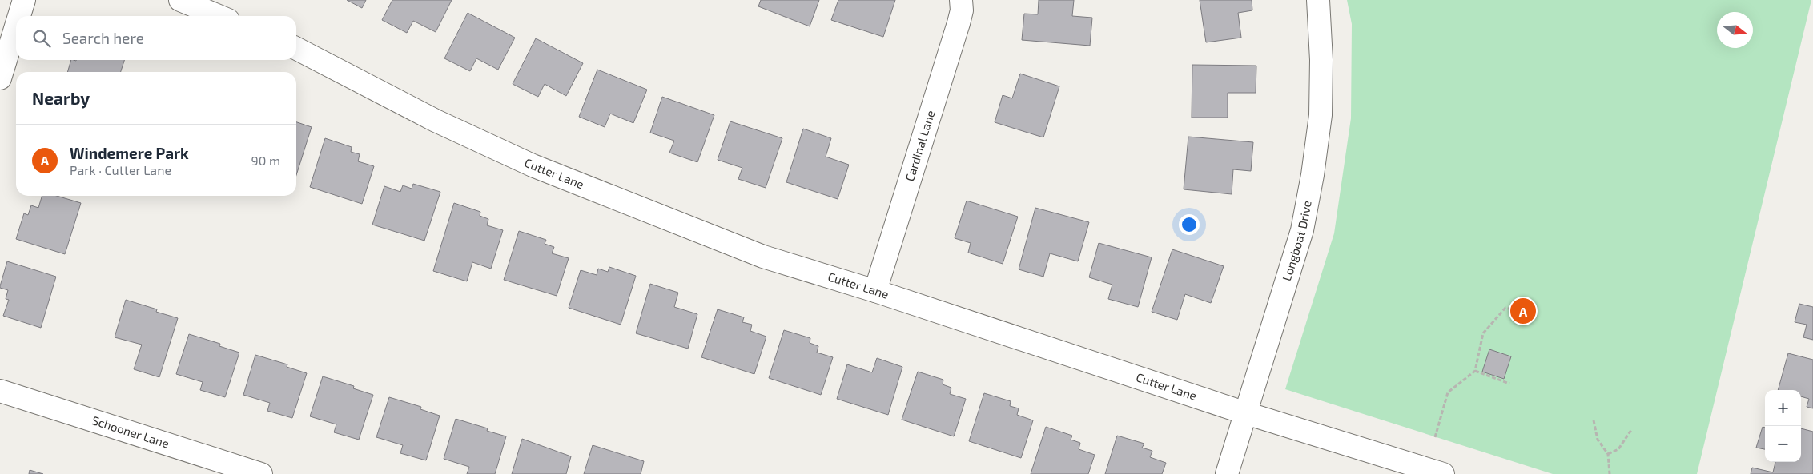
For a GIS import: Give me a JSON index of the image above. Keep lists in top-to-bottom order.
{
  "streets": {
    "street": [
      "Cardinal Lane",
      "Cutter Lane",
      "Longboat Drive",
      "Schooner Lane"
    ]
  },
  "crossings": [
    ["Cardinal Lane", "Cutter Lane"],
    ["Cutter Lane", "Longboat Drive"]
  ],
  "north": "right",
  "page": {
    "search": "Search here",
    "heading": "Nearby",
    "list": [
      {
        "mark": "A",
        "name": "Windemere Park",
        "note": "Park · Cutter Lane",
        "value": "90 m"
      }
    ],
    "pins": "A",
    "map_buttons": ["+", "−"]
  }
}
